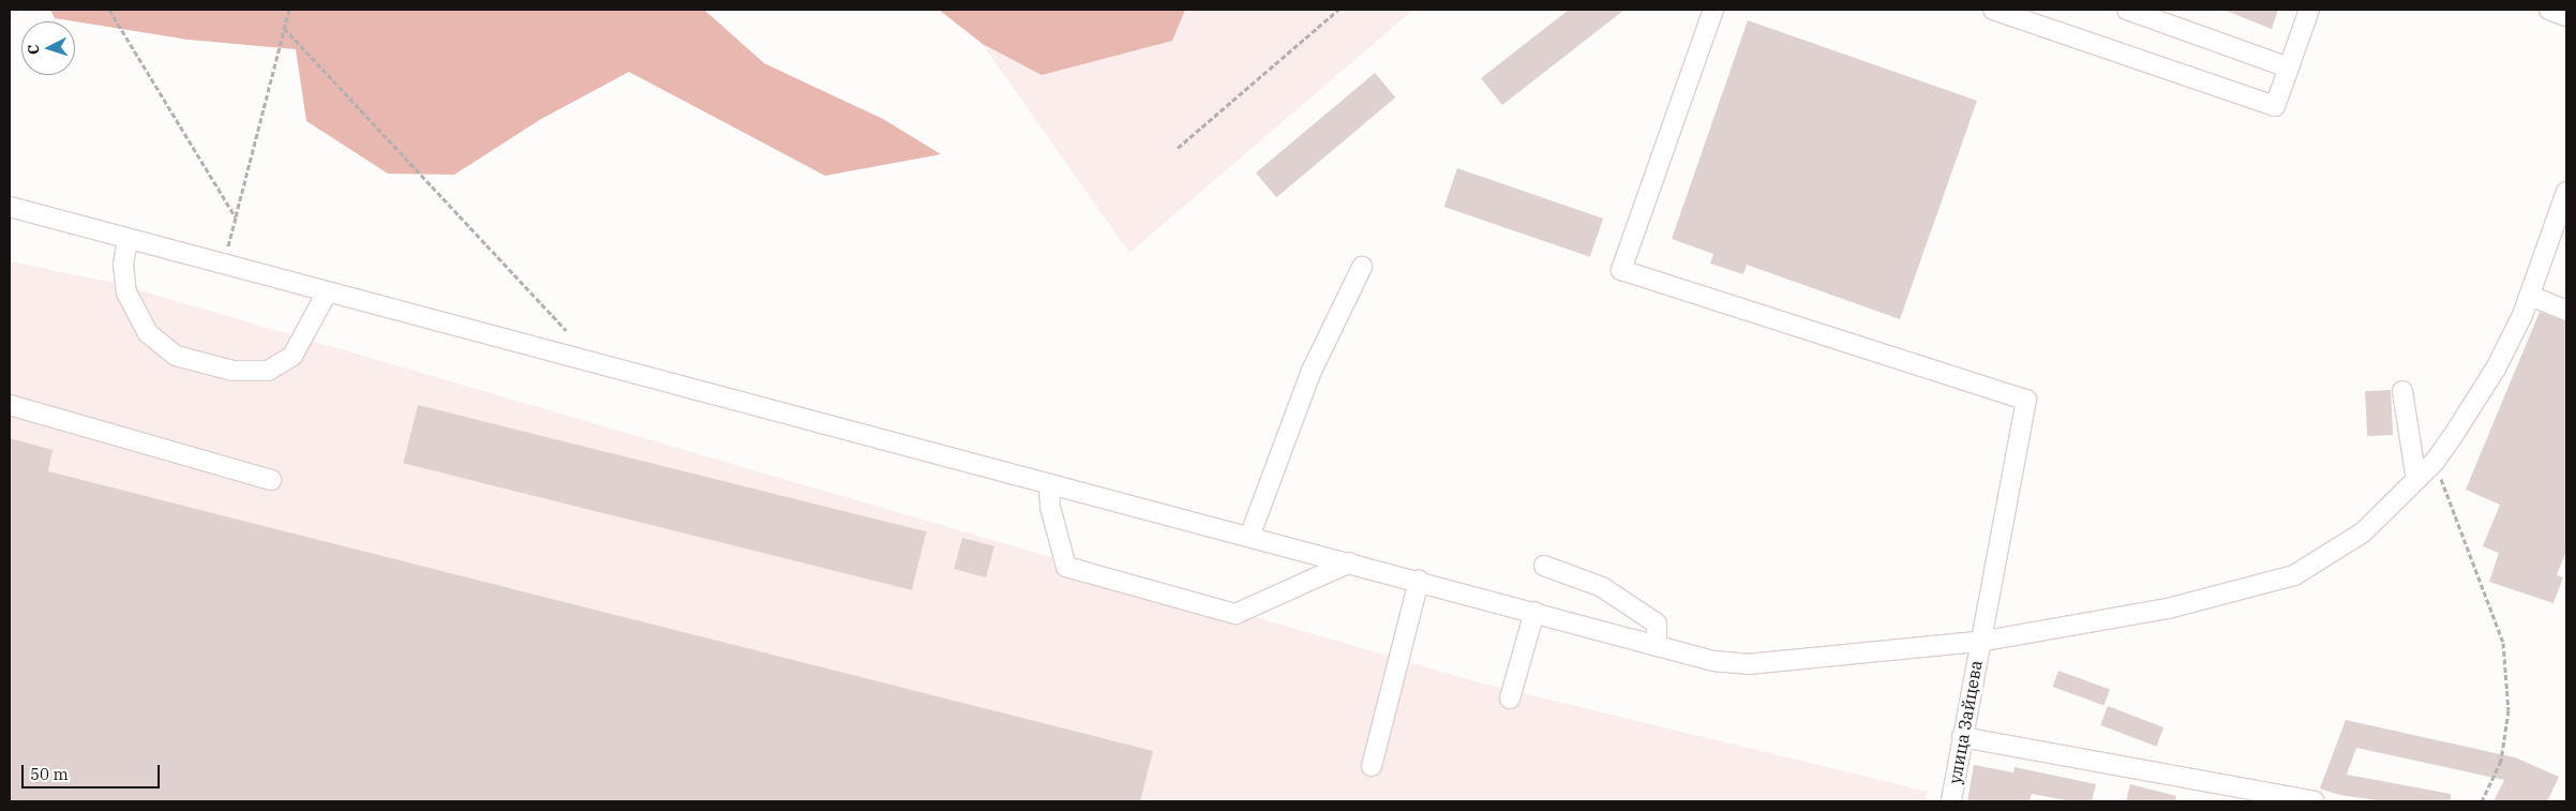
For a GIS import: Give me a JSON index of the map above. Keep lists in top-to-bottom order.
{
  "streets": {
    "street": ["улица Зайцева"]
  },
  "scale_bar": "50 m",
  "north": "left"
}
